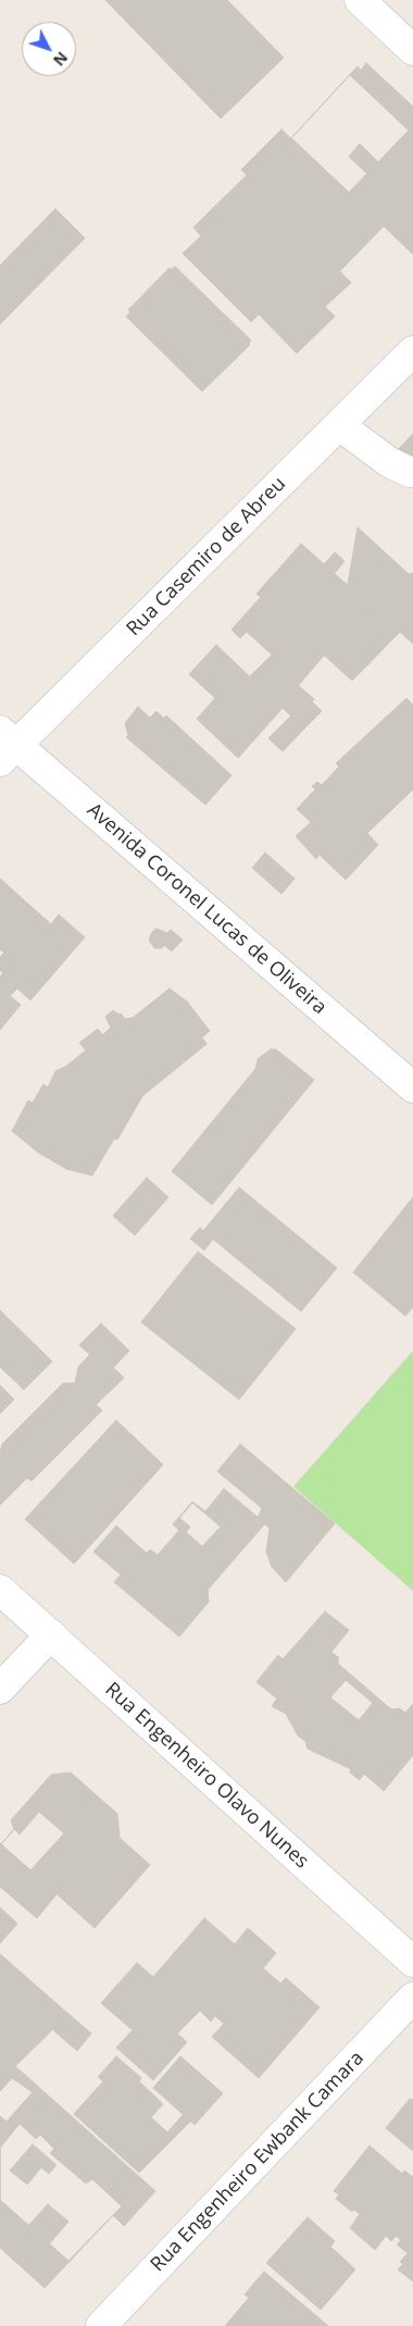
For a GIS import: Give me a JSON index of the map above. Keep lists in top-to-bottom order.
{
  "streets": {
    "street": [
      "Rua Casemiro de Abreu",
      "Avenida Coronel Lucas de Oliveira",
      "Rua Engenheiro Olavo Nunes",
      "Rua Engenheiro Ewbank Camara"
    ]
  },
  "crossings": [
    ["Rua Casemiro de Abreu", "Avenida Coronel Lucas de Oliveira"]
  ],
  "north": "bottom right"
}
